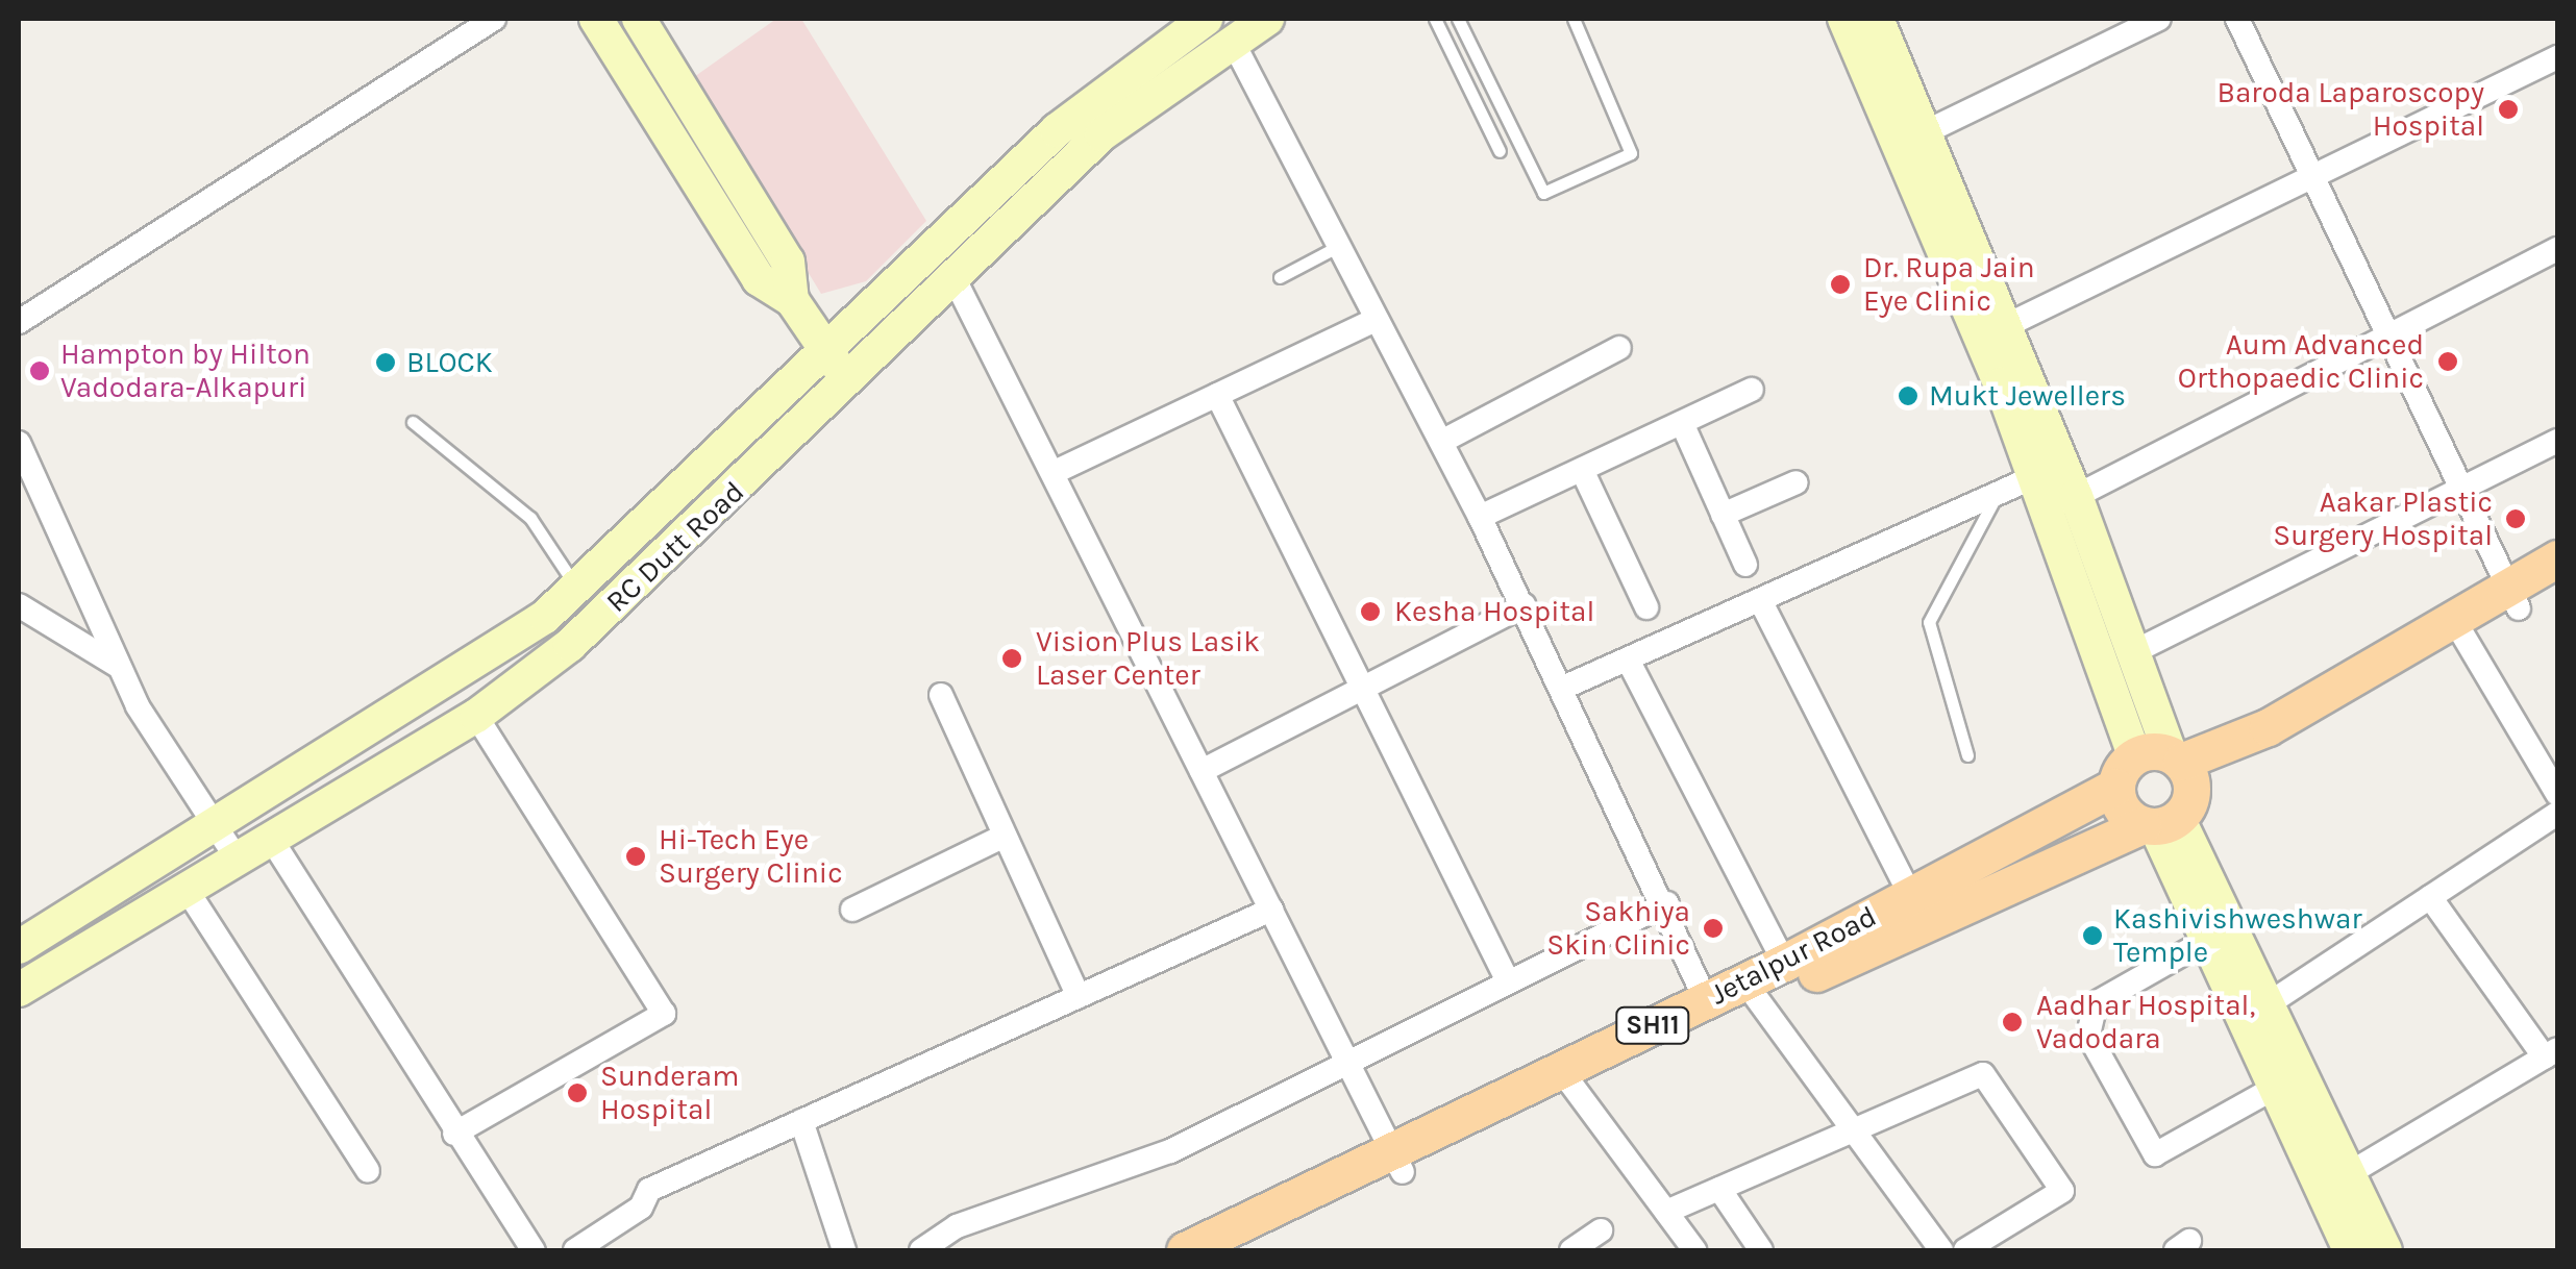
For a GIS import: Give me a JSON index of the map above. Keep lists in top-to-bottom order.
{
  "streets": {
    "main road": ["RC Dutt Road", "Jetalpur Road", "SH11"]
  },
  "places": [
    "Baroda Laparoscopy Hospital",
    "Dr. Rupa Jain Eye Clinic",
    "Aum Advanced Orthopaedic Clinic",
    "BLOCK",
    "Hampton by Hilton Vadodara-Alkapuri",
    "Mukt Jewellers",
    "Aakar Plastic Surgery Hospital",
    "Kesha Hospital",
    "Vision Plus Lasik Laser Center",
    "Hi-Tech Eye Surgery Clinic",
    "Sakhiya Skin Clinic",
    "Kashivishweshwar Temple",
    "Aadhar Hospital, Vadodara",
    "Sunderam Hospital"
  ]
}
